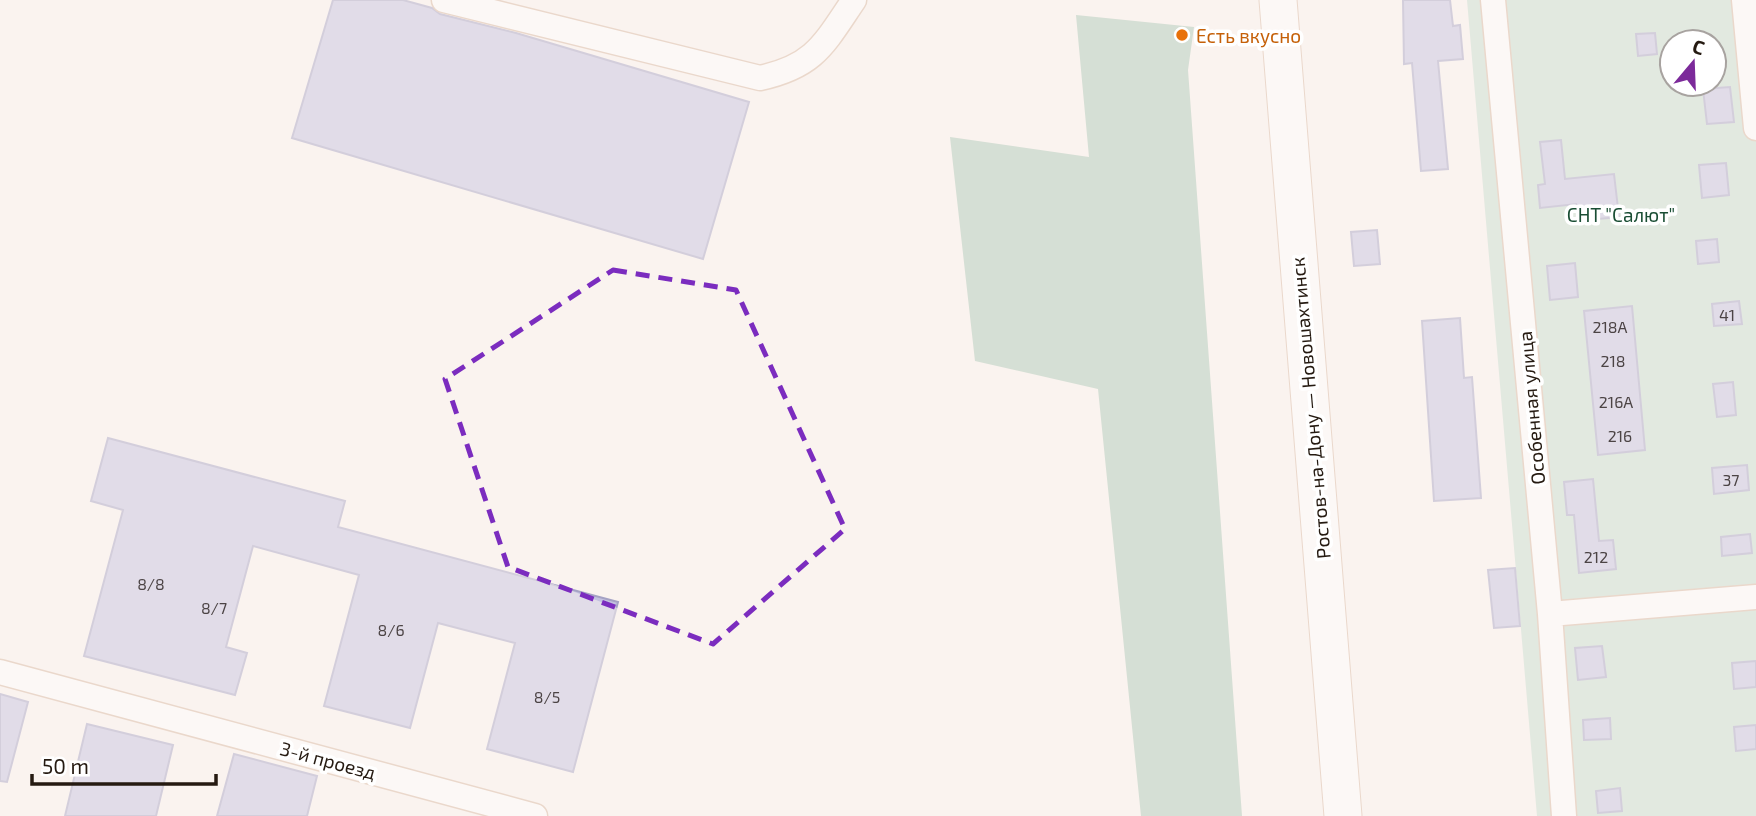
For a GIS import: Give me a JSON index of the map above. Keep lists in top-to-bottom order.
{
  "streets": {
    "main road": ["Ростов-на-Дону — Новошахтинск"],
    "street": ["Особенная улица", "3-й проезд"]
  },
  "parks": ["СНТ \"Салют\""],
  "places": ["Есть вкусно"],
  "house_numbers": [
    "41",
    "218А",
    "218",
    "216А",
    "216",
    "37",
    "212",
    "8/8",
    "8/7",
    "8/6",
    "8/5"
  ],
  "scale_bar": "50 m",
  "north": "top"
}
